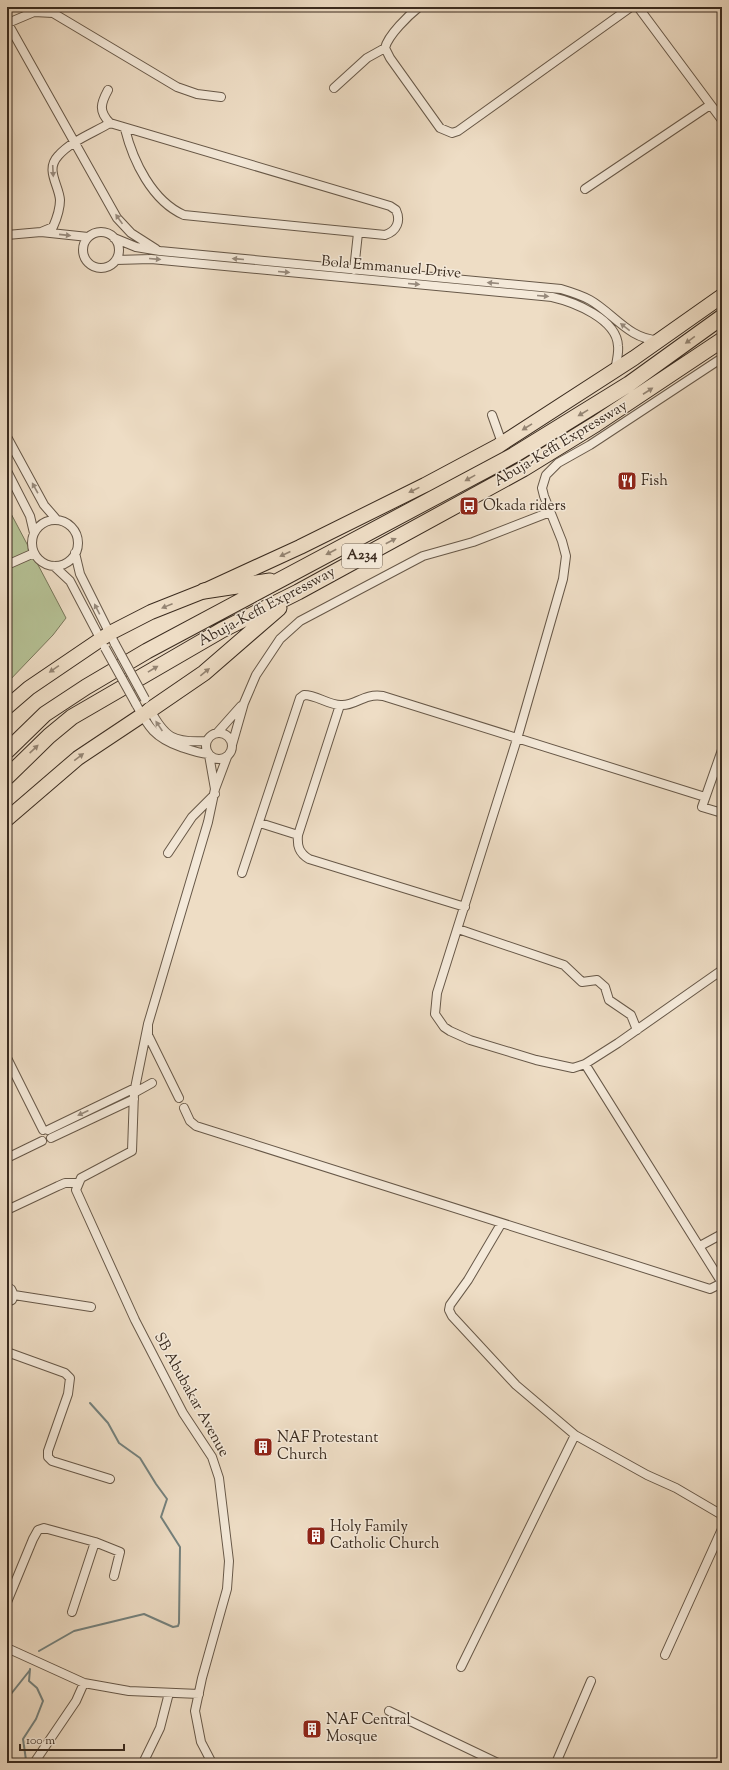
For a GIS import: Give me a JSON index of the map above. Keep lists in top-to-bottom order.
{
  "streets": {
    "highway": ["Abuja-Keffi Expressway", "A234"],
    "street": ["Bola Emmanuel Drive", "SB Abubakar Avenue"]
  },
  "crossings": [
    ["Bola Emmanuel Drive", "Abuja-Keffi Expressway"]
  ],
  "places": {
    "restaurant": ["Fish"],
    "bus stop": ["Okada riders"],
    "building": ["NAF Protestant Church", "Holy Family Catholic Church", "NAF Central Mosque"]
  },
  "scale_bar": "100 m"
}
